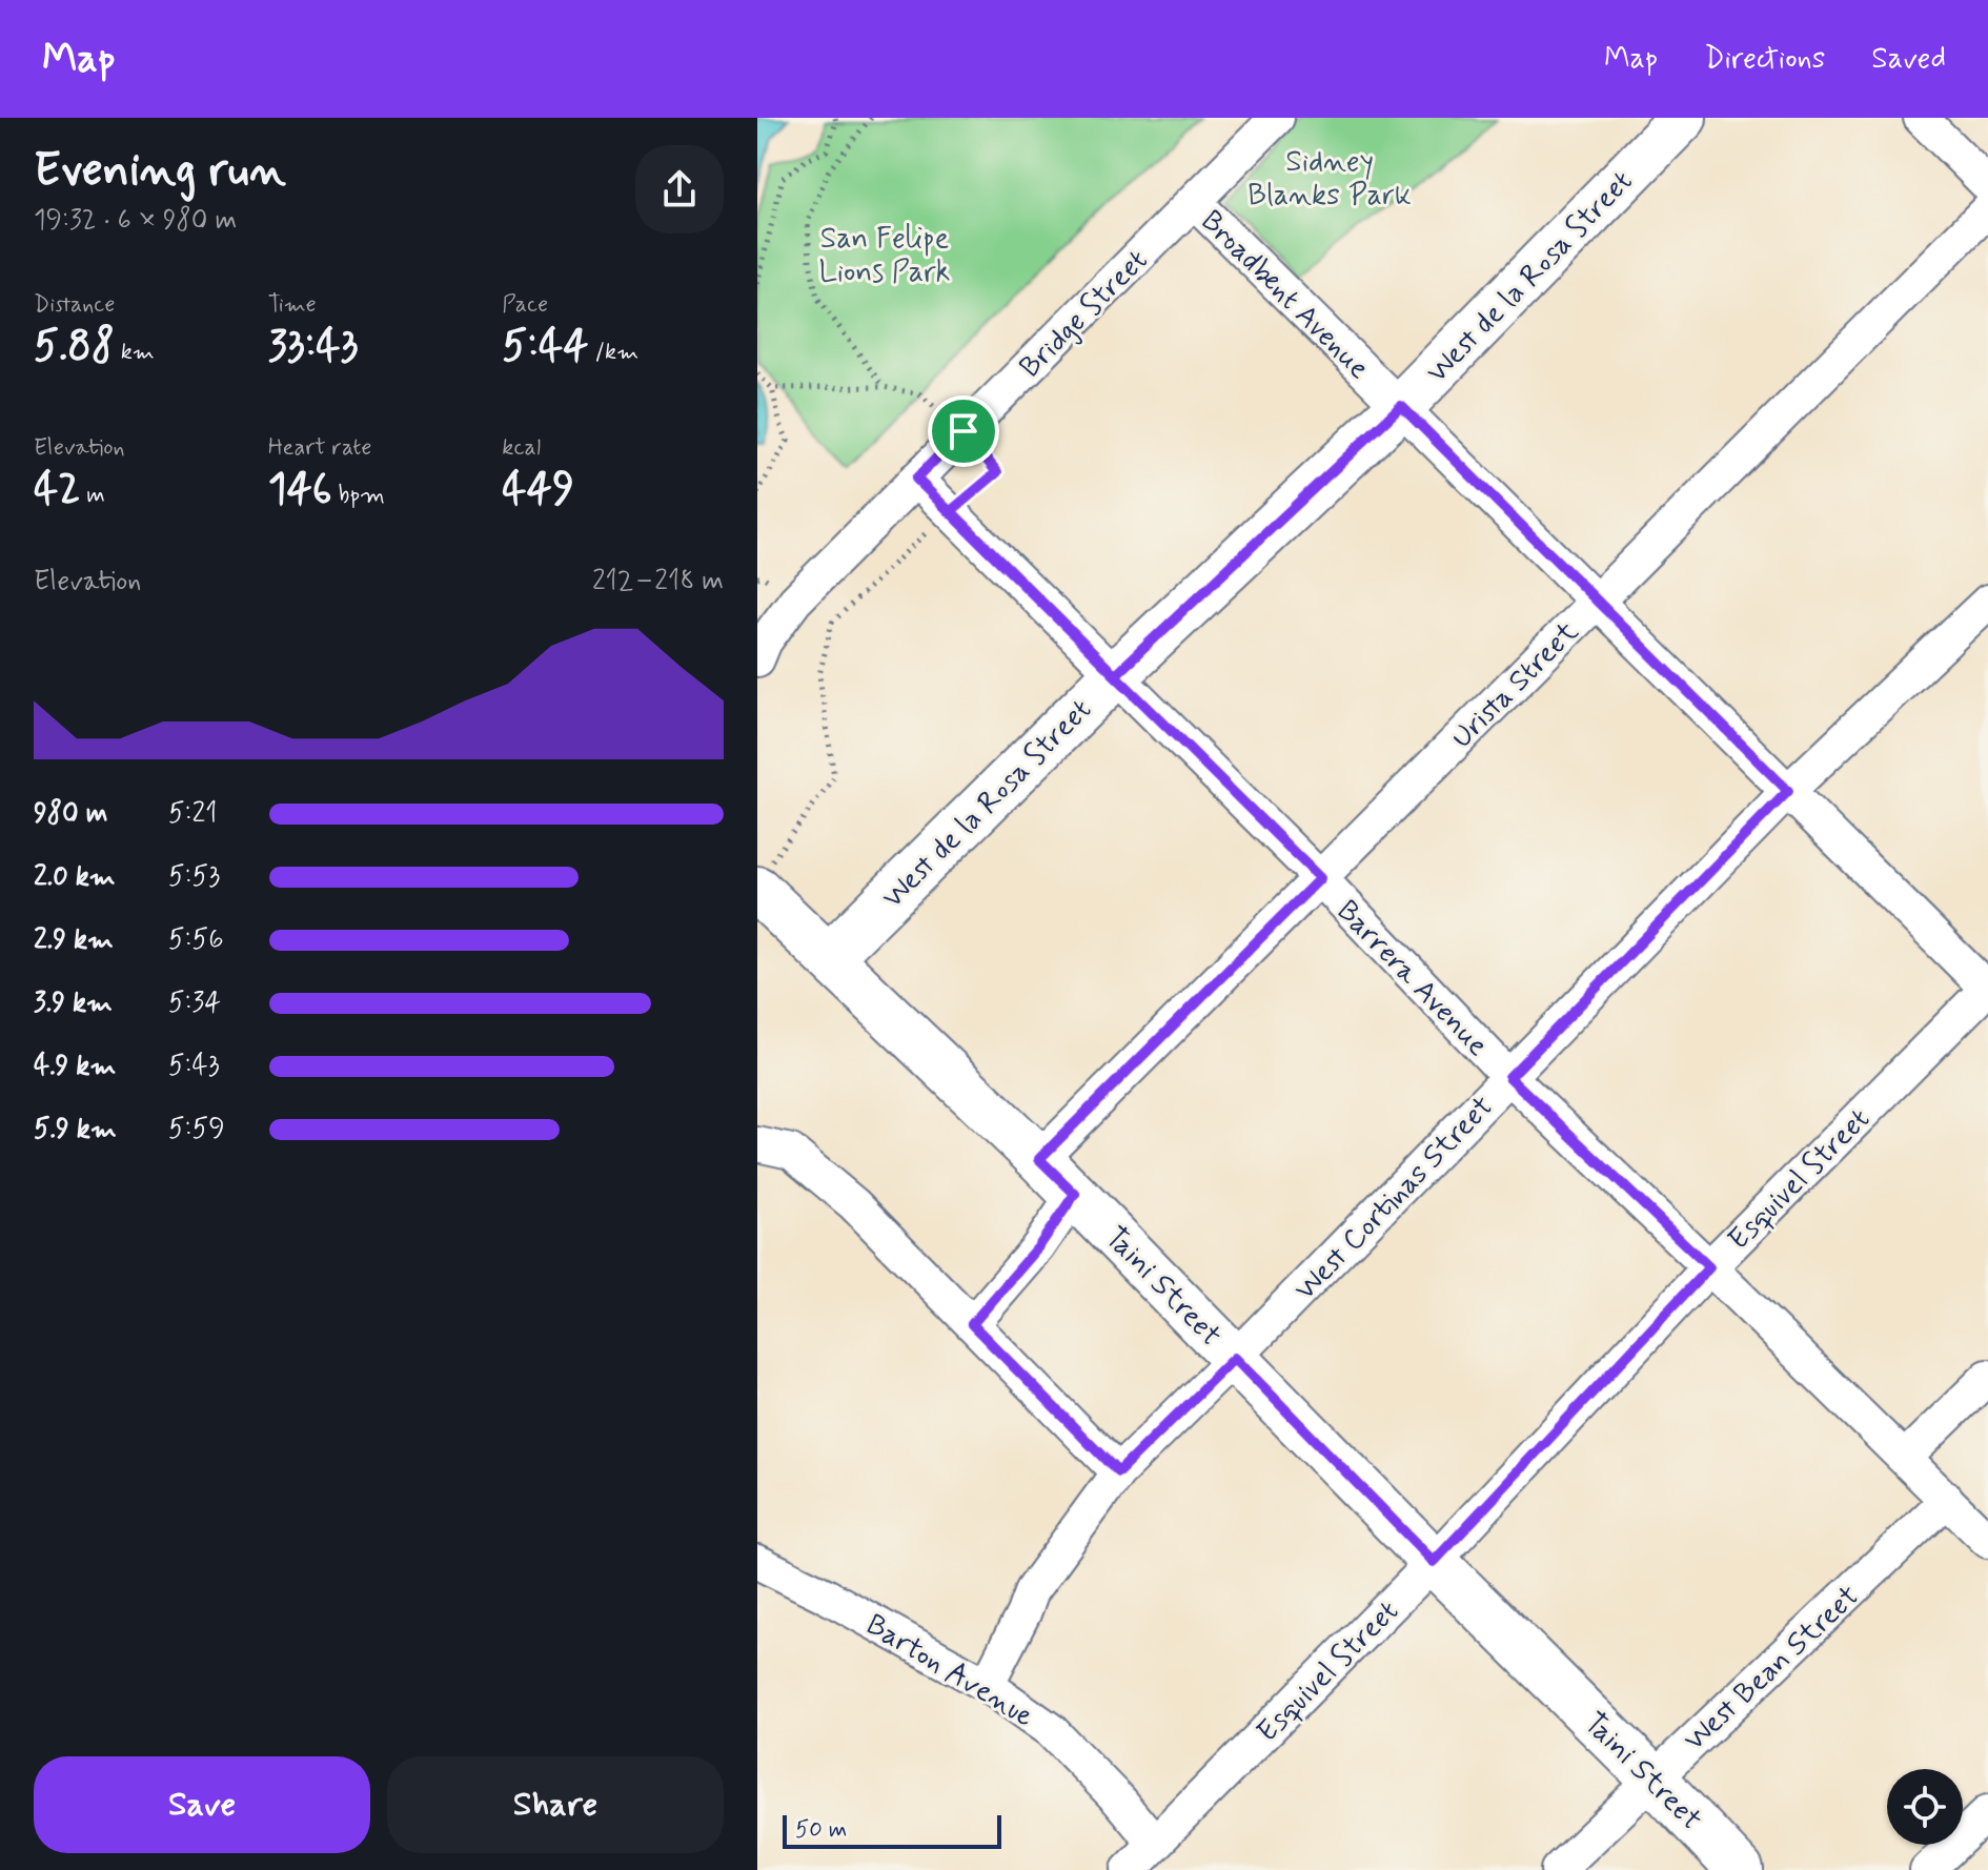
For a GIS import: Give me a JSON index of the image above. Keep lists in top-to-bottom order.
{
  "streets": {
    "street": [
      "West de la Rosa Street",
      "Broadbent Avenue",
      "Bridge Street",
      "Urista Street",
      "Barrera Avenue",
      "Esquivel Street",
      "West Cortinas Street",
      "Taini Street",
      "West Bean Street",
      "Barton Avenue"
    ]
  },
  "crossings": [
    ["West de la Rosa Street", "Broadbent Avenue"],
    ["West de la Rosa Street", "Barrera Avenue"],
    ["West de la Rosa Street", "Taini Street"],
    ["Broadbent Avenue", "Bridge Street"],
    ["Broadbent Avenue", "Urista Street"],
    ["Broadbent Avenue", "Esquivel Street"],
    ["Broadbent Avenue", "West Cortinas Street"],
    ["Bridge Street", "Barrera Avenue"],
    ["Urista Street", "Barrera Avenue"],
    ["Urista Street", "Taini Street"],
    ["Barrera Avenue", "Esquivel Street"],
    ["Barrera Avenue", "West Cortinas Street"],
    ["Barrera Avenue", "West Bean Street"],
    ["Esquivel Street", "Taini Street"],
    ["Esquivel Street", "Barton Avenue"],
    ["West Cortinas Street", "Taini Street"],
    ["West Cortinas Street", "Barton Avenue"],
    ["Taini Street", "West Bean Street"]
  ],
  "parks": ["Sidney Blanks Park", "San Felipe Lions Park"],
  "scale_bar": "50 m",
  "page": {
    "header": "Map",
    "nav": ["Map", "Directions", "Saved"],
    "heading": ["Evening run", "19:32 · 6 × 980 m"],
    "stats": [
      ["Distance", "5.88 km"],
      ["Time", "33:43"],
      ["Pace", "5:44 /km"],
      ["Elevation", "42 m"],
      ["Heart rate", "146 bpm"],
      ["kcal", "449"]
    ],
    "chart": ["Elevation", "212–218 m"],
    "list": [
      {
        "name": "980 m",
        "note": "5:21"
      },
      {
        "name": "2.0 km",
        "note": "5:53"
      },
      {
        "name": "2.9 km",
        "note": "5:56"
      },
      {
        "name": "3.9 km",
        "note": "5:34"
      },
      {
        "name": "4.9 km",
        "note": "5:43"
      },
      {
        "name": "5.9 km",
        "note": "5:59"
      }
    ],
    "buttons": ["Save", "Share"],
    "scale": "50 m"
  }
}
